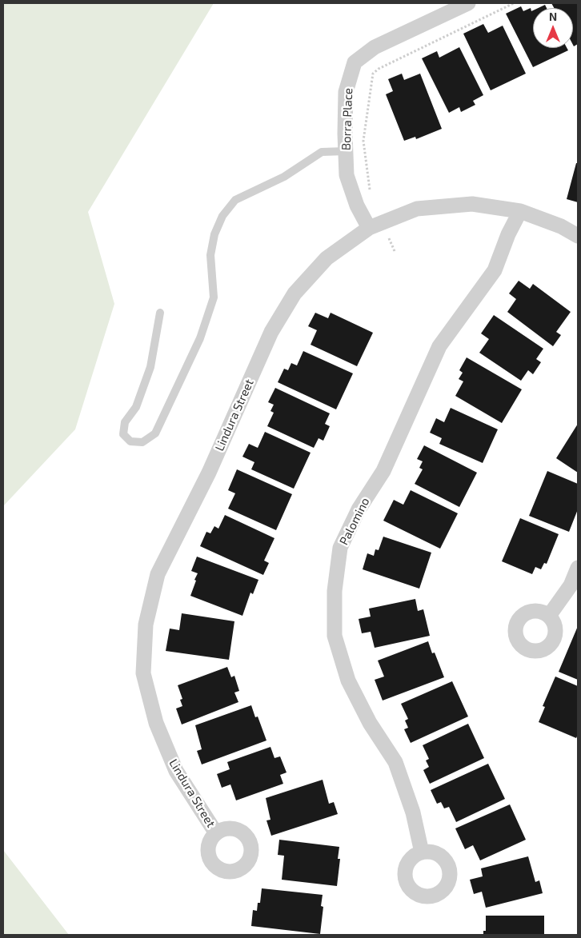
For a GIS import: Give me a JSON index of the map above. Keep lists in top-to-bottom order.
{
  "streets": {
    "street": ["Borra Place", "Lindura Street", "Palomino"]
  },
  "crossings": [
    ["Borra Place", "Lindura Street"],
    ["Lindura Street", "Palomino"]
  ],
  "north": "top"
}
